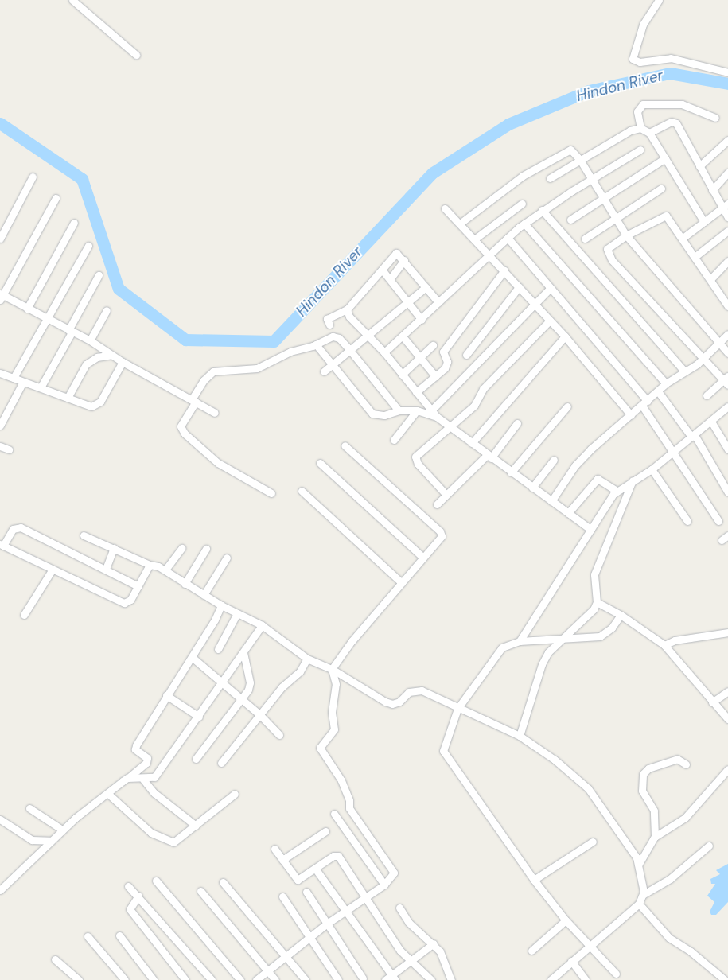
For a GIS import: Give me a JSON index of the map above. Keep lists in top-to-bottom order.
{
  "water": ["Hindon River"]
}
